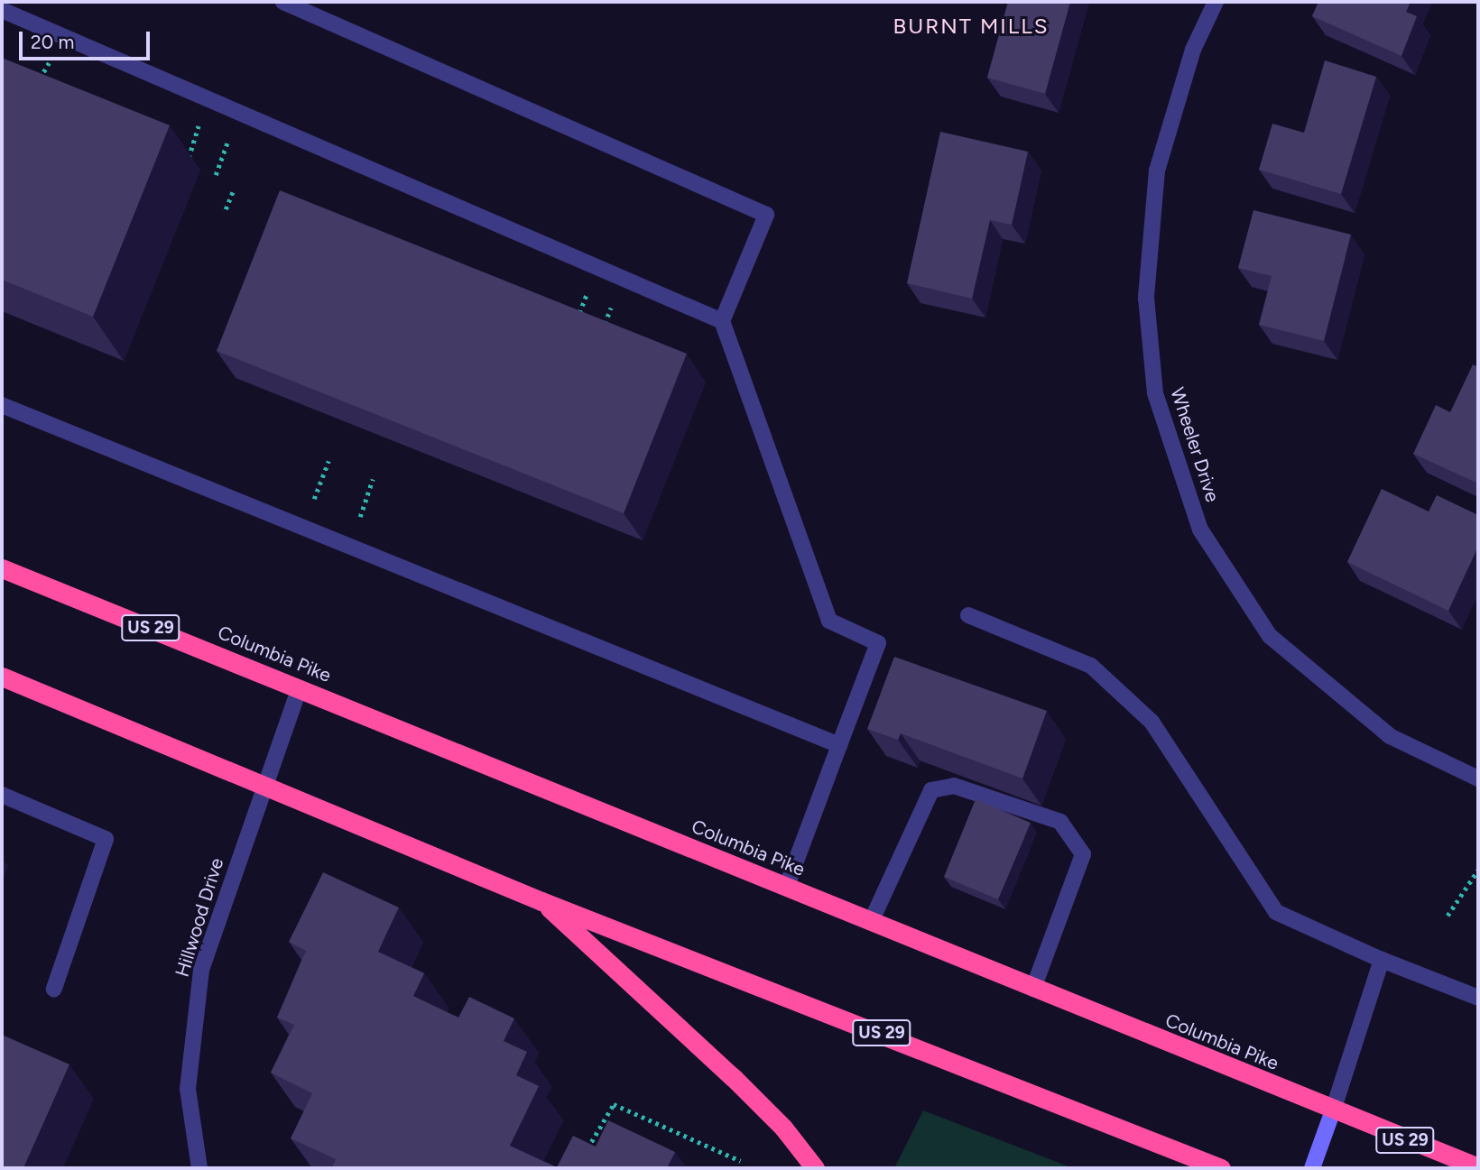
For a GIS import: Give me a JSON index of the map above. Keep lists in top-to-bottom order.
{
  "streets": {
    "highway": ["US 29", "Columbia Pike"],
    "street": ["Wheeler Drive", "Hillwood Drive"]
  },
  "crossings": [
    ["US 29", "Hillwood Drive"],
    ["Columbia Pike", "Hillwood Drive"]
  ],
  "districts": ["BURNT MILLS"],
  "scale_bar": "20 m"
}
